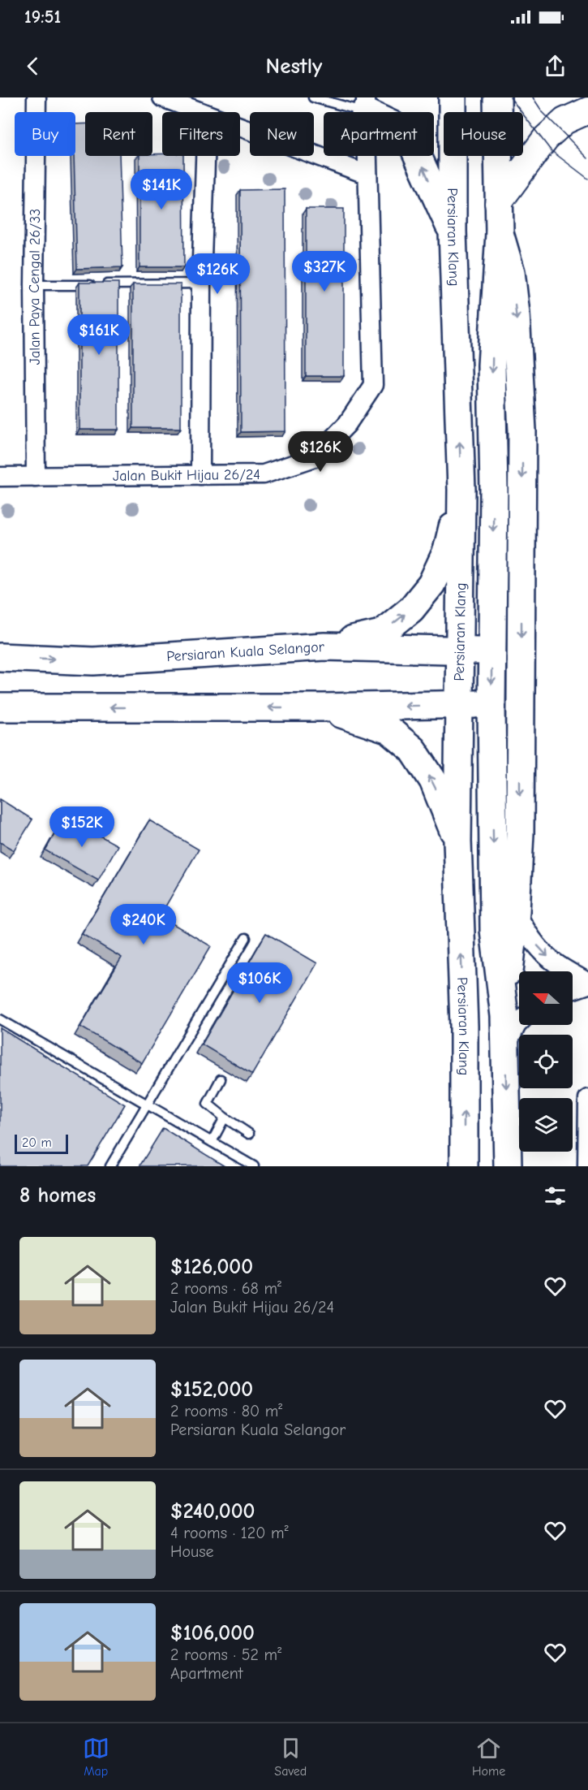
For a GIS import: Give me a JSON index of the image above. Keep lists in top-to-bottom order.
{
  "streets": {
    "main road": ["Persiaran Klang", "Persiaran Kuala Selangor"],
    "street": ["Jalan Paya Cengal 26/33", "Jalan Bukit Hijau 26/24"]
  },
  "crossings": [
    ["Persiaran Klang", "Persiaran Kuala Selangor"],
    ["Jalan Paya Cengal 26/33", "Jalan Bukit Hijau 26/24"]
  ],
  "scale_bar": "20 m",
  "north": "left",
  "page": {
    "status": "19:51",
    "header": "Nestly",
    "chip": [
      "Buy",
      "Rent",
      "Filters",
      "New",
      "Apartment",
      "House"
    ],
    "price": [
      "$141K",
      "$327K",
      "$126K",
      "$161K",
      "$126K",
      "$152K",
      "$240K",
      "$106K"
    ],
    "scale": "20 m",
    "heading": "8 homes",
    "list": [
      {
        "name": "$126,000",
        "note": "2 rooms · 68 m² · Jalan Bukit Hijau 26/24"
      },
      {
        "name": "$152,000",
        "note": "2 rooms · 80 m² · Persiaran Kuala Selangor"
      },
      {
        "name": "$240,000",
        "note": "4 rooms · 120 m² · House"
      },
      {
        "name": "$106,000",
        "note": "2 rooms · 52 m² · Apartment"
      }
    ],
    "tabs": ["Map", "Saved", "Home"]
  }
}
